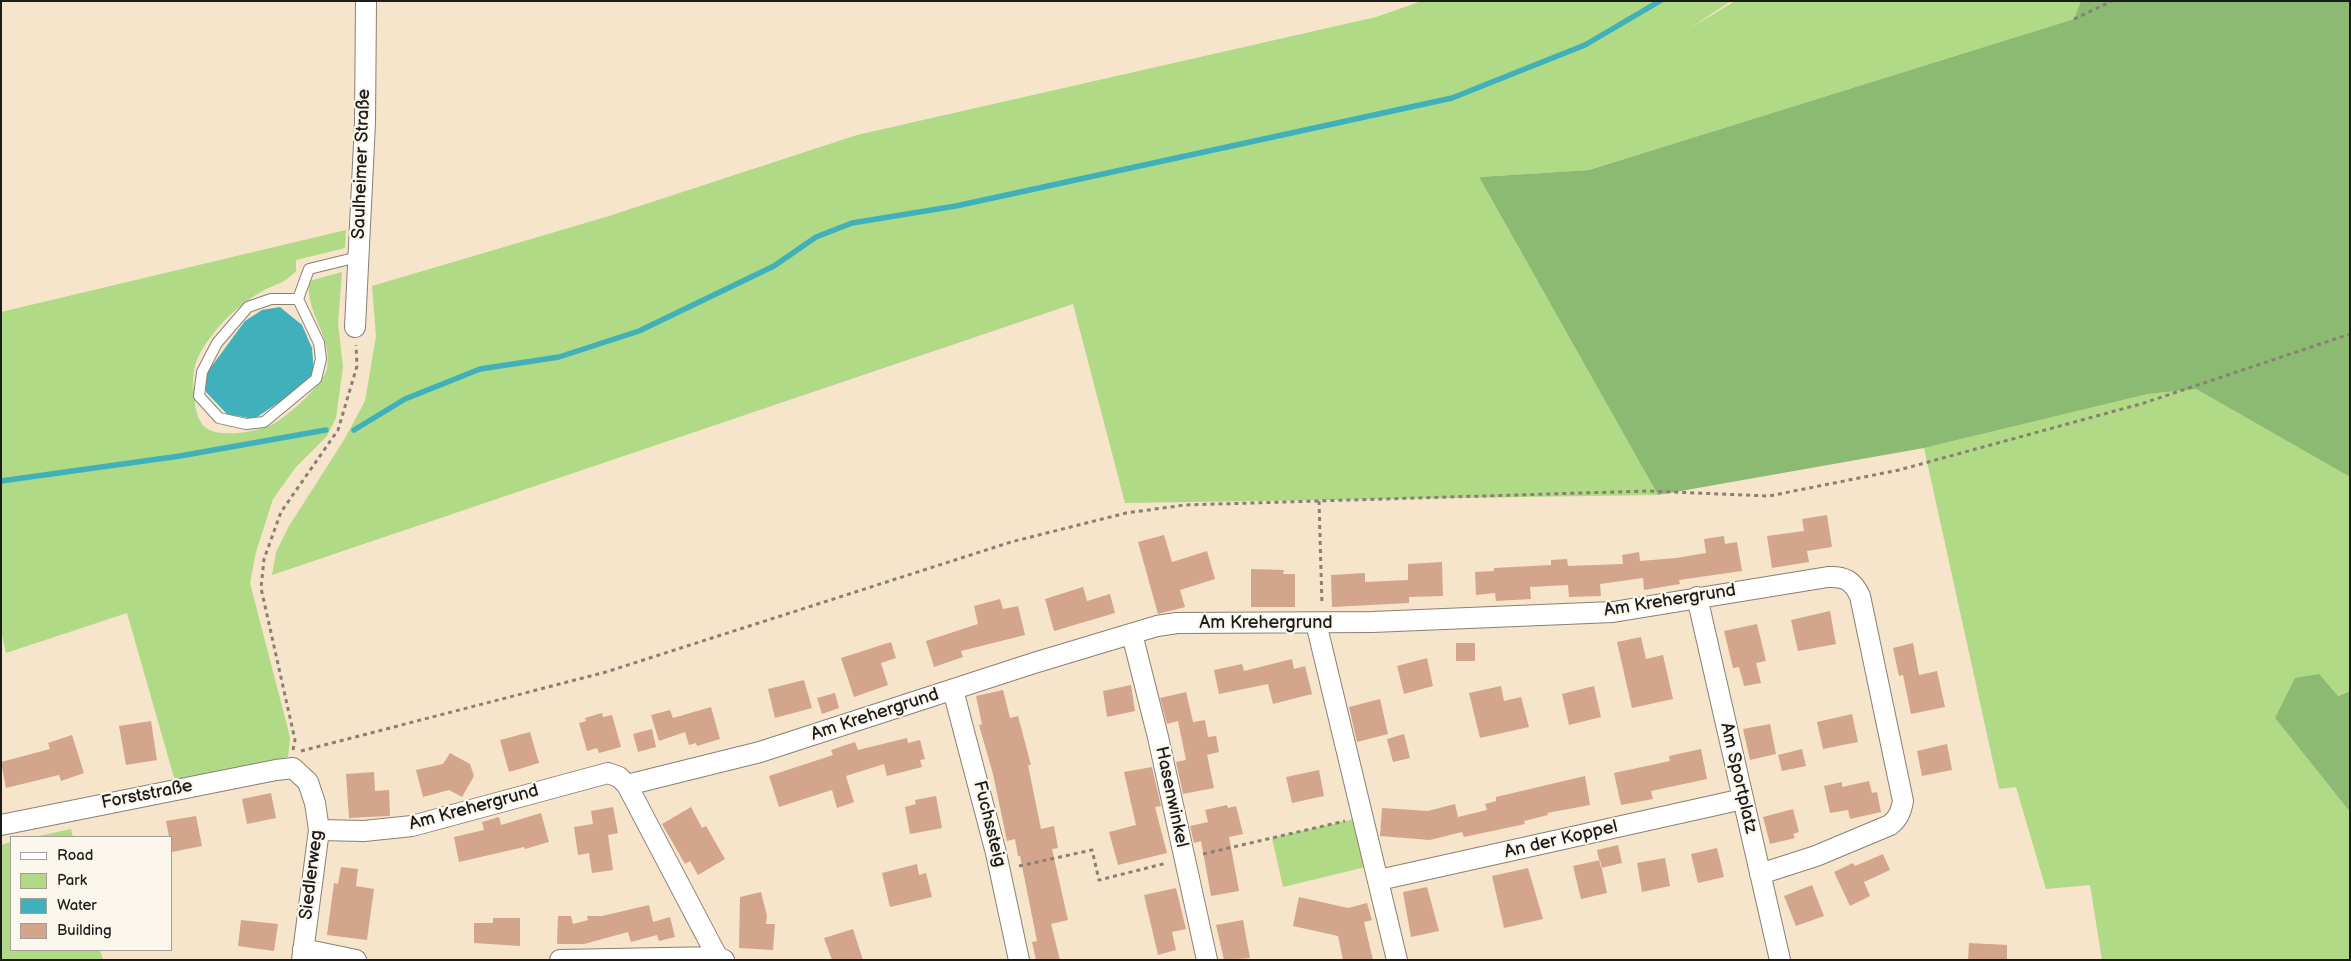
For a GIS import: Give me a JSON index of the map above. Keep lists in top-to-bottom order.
{
  "streets": {
    "street": [
      "Saulheimer Straße",
      "Am Krehergrund",
      "Am Sportplatz",
      "Forststraße",
      "Hasenwinkel",
      "Fuchssteig",
      "An der Koppel",
      "Siedlerweg"
    ]
  },
  "crossings": [
    ["Am Krehergrund", "Am Sportplatz"],
    ["Am Krehergrund", "Hasenwinkel"],
    ["Am Krehergrund", "Fuchssteig"],
    ["Am Krehergrund", "Siedlerweg"],
    ["Am Sportplatz", "An der Koppel"],
    ["Forststraße", "Siedlerweg"]
  ],
  "legend": [
    "Road",
    "Park",
    "Water",
    "Building"
  ]
}
